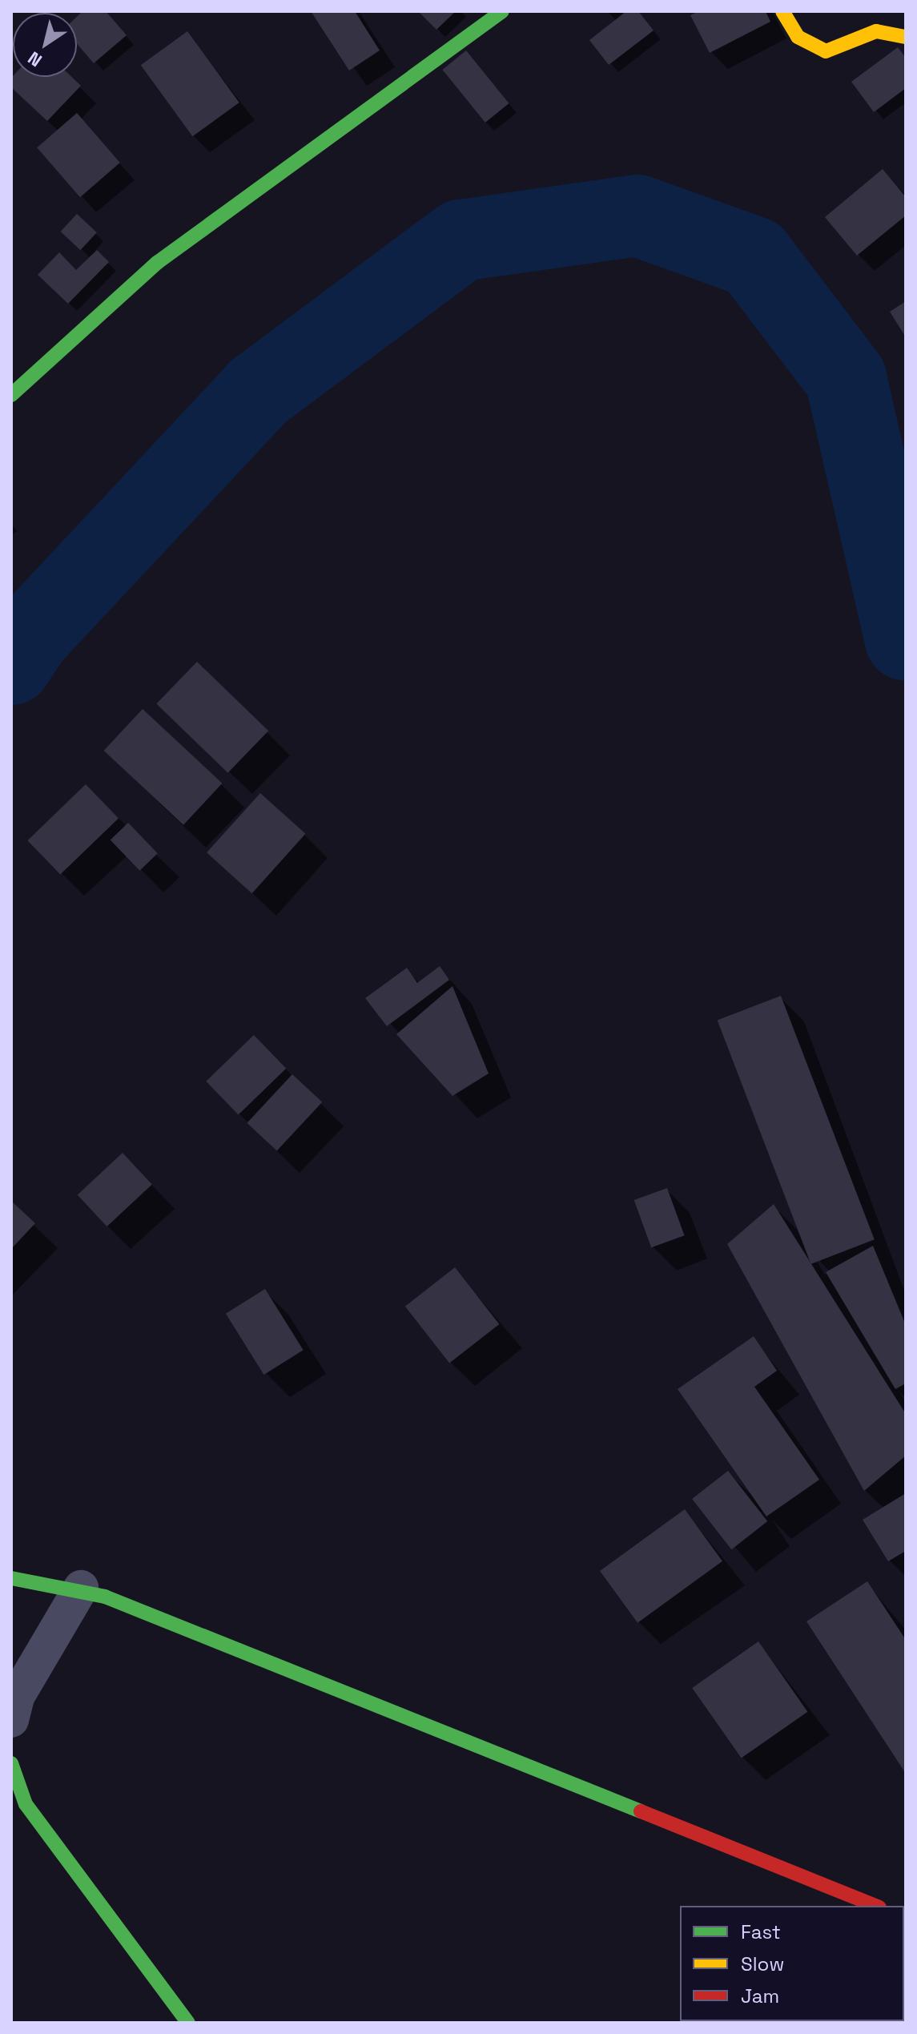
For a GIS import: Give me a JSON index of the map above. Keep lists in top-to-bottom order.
{
  "legend": ["Fast", "Slow", "Jam"],
  "north": "bottom left"
}
